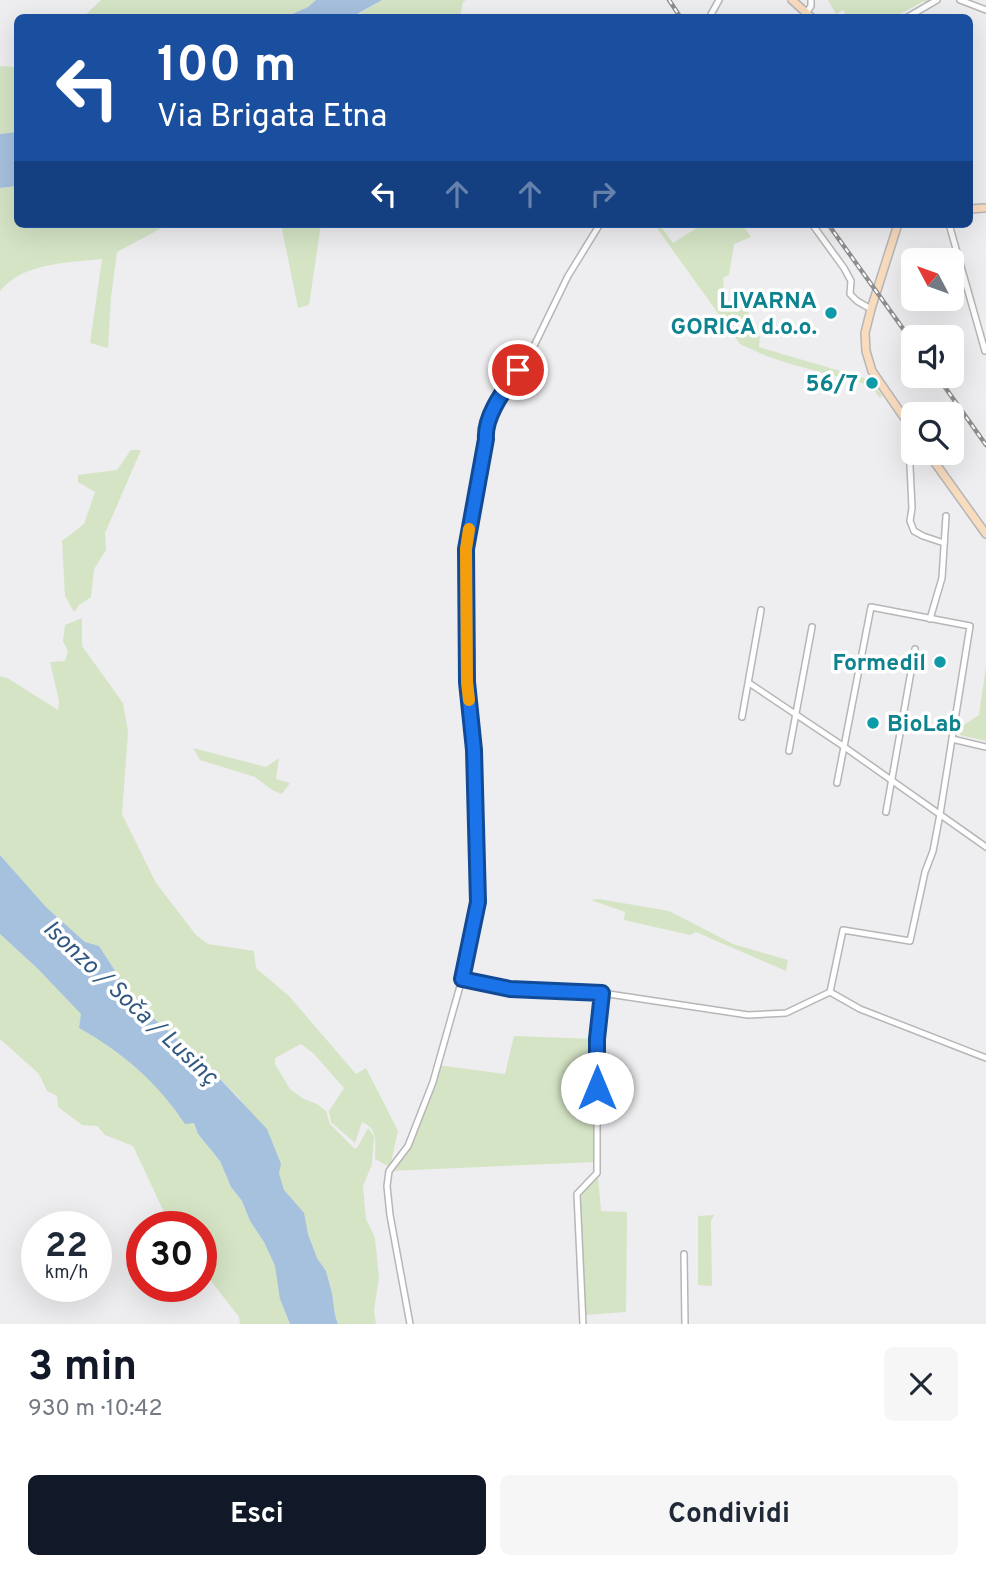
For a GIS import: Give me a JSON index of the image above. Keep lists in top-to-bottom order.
{
  "water": ["Isonzo / Soča / Lusinç"],
  "places": [
    "LIVARNA GORICA d.o.o.",
    "56/7",
    "Formedil",
    "BioLab"
  ],
  "north": "top left",
  "page": {
    "turn": ["100 m", "Via Brigata Etna"],
    "speed": "22 km/h",
    "limit": "30",
    "heading": ["3 min", "930 m · 10:42"],
    "buttons": ["Esci", "Condividi"]
  }
}
